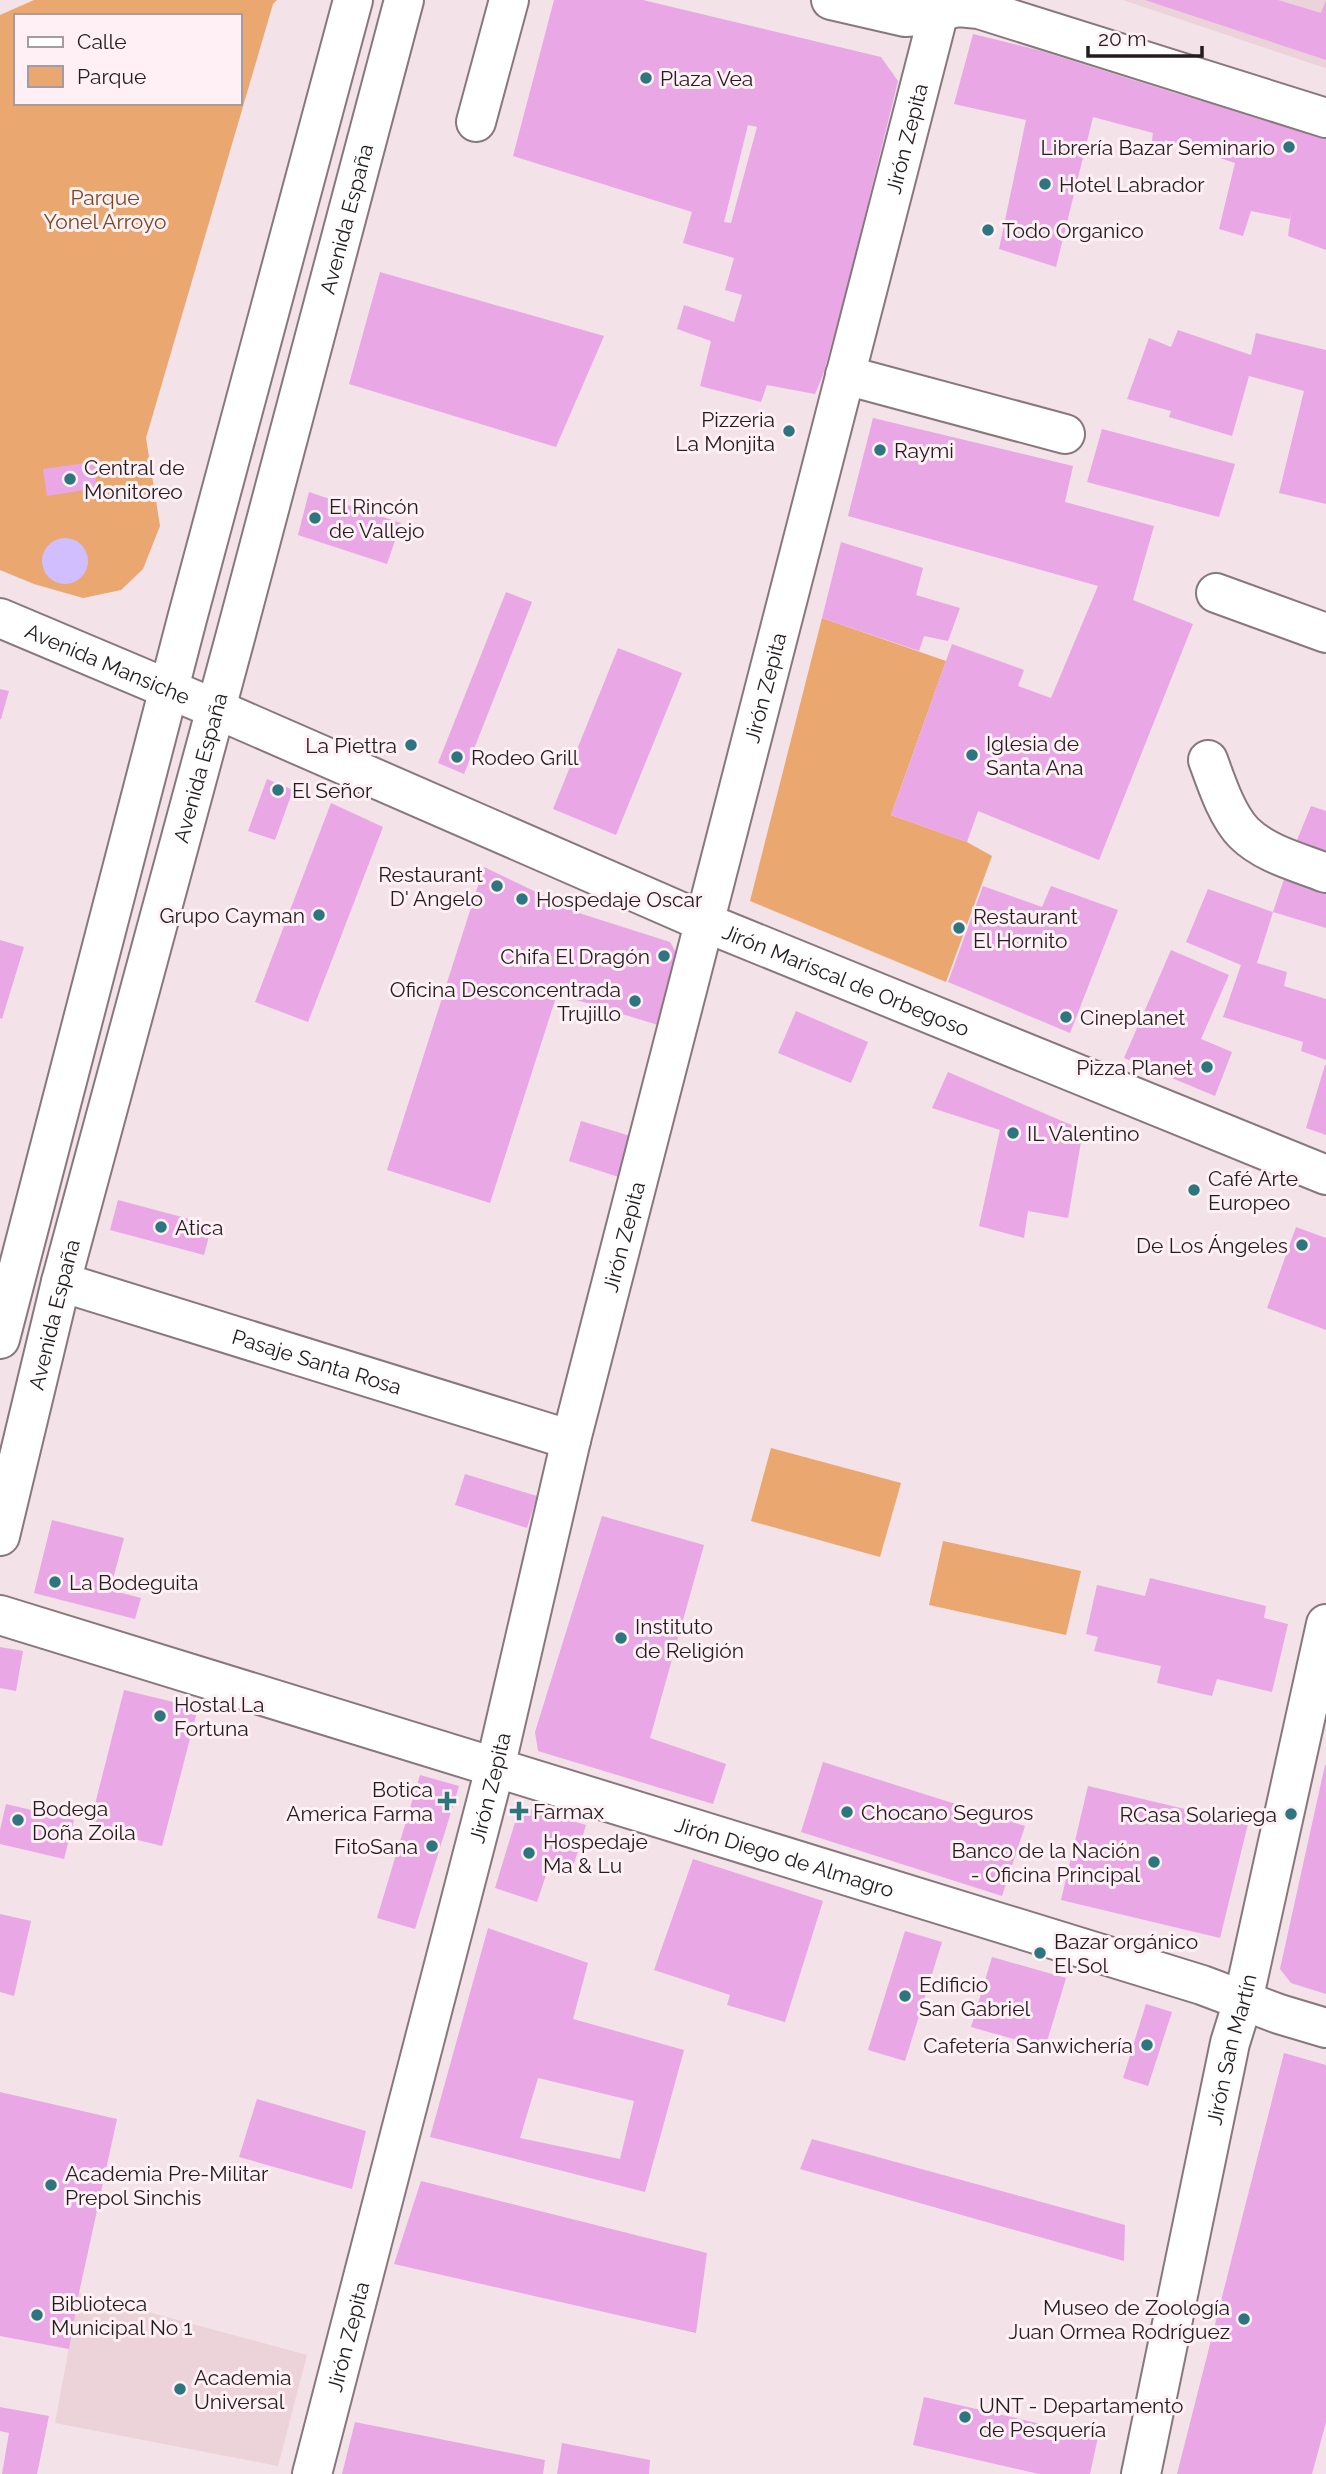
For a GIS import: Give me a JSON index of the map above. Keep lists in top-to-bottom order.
{
  "streets": {
    "main road": [
      "Jirón Zepita",
      "Avenida España",
      "Avenida Mansiche",
      "Jirón Mariscal de Orbegoso",
      "Pasaje Santa Rosa",
      "Jirón Diego de Almagro",
      "Jirón San Martín"
    ]
  },
  "crossings": [
    ["Jirón Zepita", "Jirón Mariscal de Orbegoso"],
    ["Jirón Zepita", "Pasaje Santa Rosa"],
    ["Jirón Zepita", "Jirón Diego de Almagro"],
    ["Avenida España", "Avenida Mansiche"],
    ["Avenida España", "Jirón Mariscal de Orbegoso"],
    ["Avenida España", "Pasaje Santa Rosa"],
    ["Avenida Mansiche", "Jirón Mariscal de Orbegoso"],
    ["Jirón Diego de Almagro", "Jirón San Martín"]
  ],
  "parks": ["Parque Yonel Arroyo"],
  "places": {
    "other": [
      "Plaza Vea",
      "Librería Bazar Seminario",
      "Hotel Labrador",
      "Todo Organico",
      "Pizzeria La Monjita",
      "Raymi",
      "Central de Monitoreo",
      "El Rincón de Vallejo",
      "La Piettra",
      "Iglesia de Santa Ana",
      "Rodeo Grill",
      "El Señor",
      "Restaurant D' Angelo",
      "Hospedaje Oscar",
      "Grupo Cayman",
      "Restaurant El Hornito",
      "Chifa El Dragón",
      "Oficina Desconcentrada Trujillo",
      "Cineplanet",
      "Pizza Planet",
      "IL Valentino",
      "Café Arte Europeo",
      "Atica",
      "De Los Ángeles",
      "La Bodeguita",
      "Instituto de Religión",
      "Hostal La Fortuna",
      "Chocano Seguros",
      "RCasa Solariega",
      "Bodega Doña Zoila",
      "FitoSana",
      "Hospedaje Ma & Lu",
      "Banco de la Nación - Oficina Principal",
      "Bazar orgánico El Sol",
      "Edificio San Gabriel",
      "Cafetería Sanwichería",
      "Academia Pre-Militar Prepol Sinchis",
      "Biblioteca Municipal No 1",
      "Museo de Zoología Juan Ormea Rodríguez",
      "Academia Universal",
      "UNT - Departamento de Pesquería"
    ],
    "health": ["Botica America Farma", "Farmax"]
  },
  "legend": ["Calle", "Parque"],
  "scale_bar": "20 m"
}
